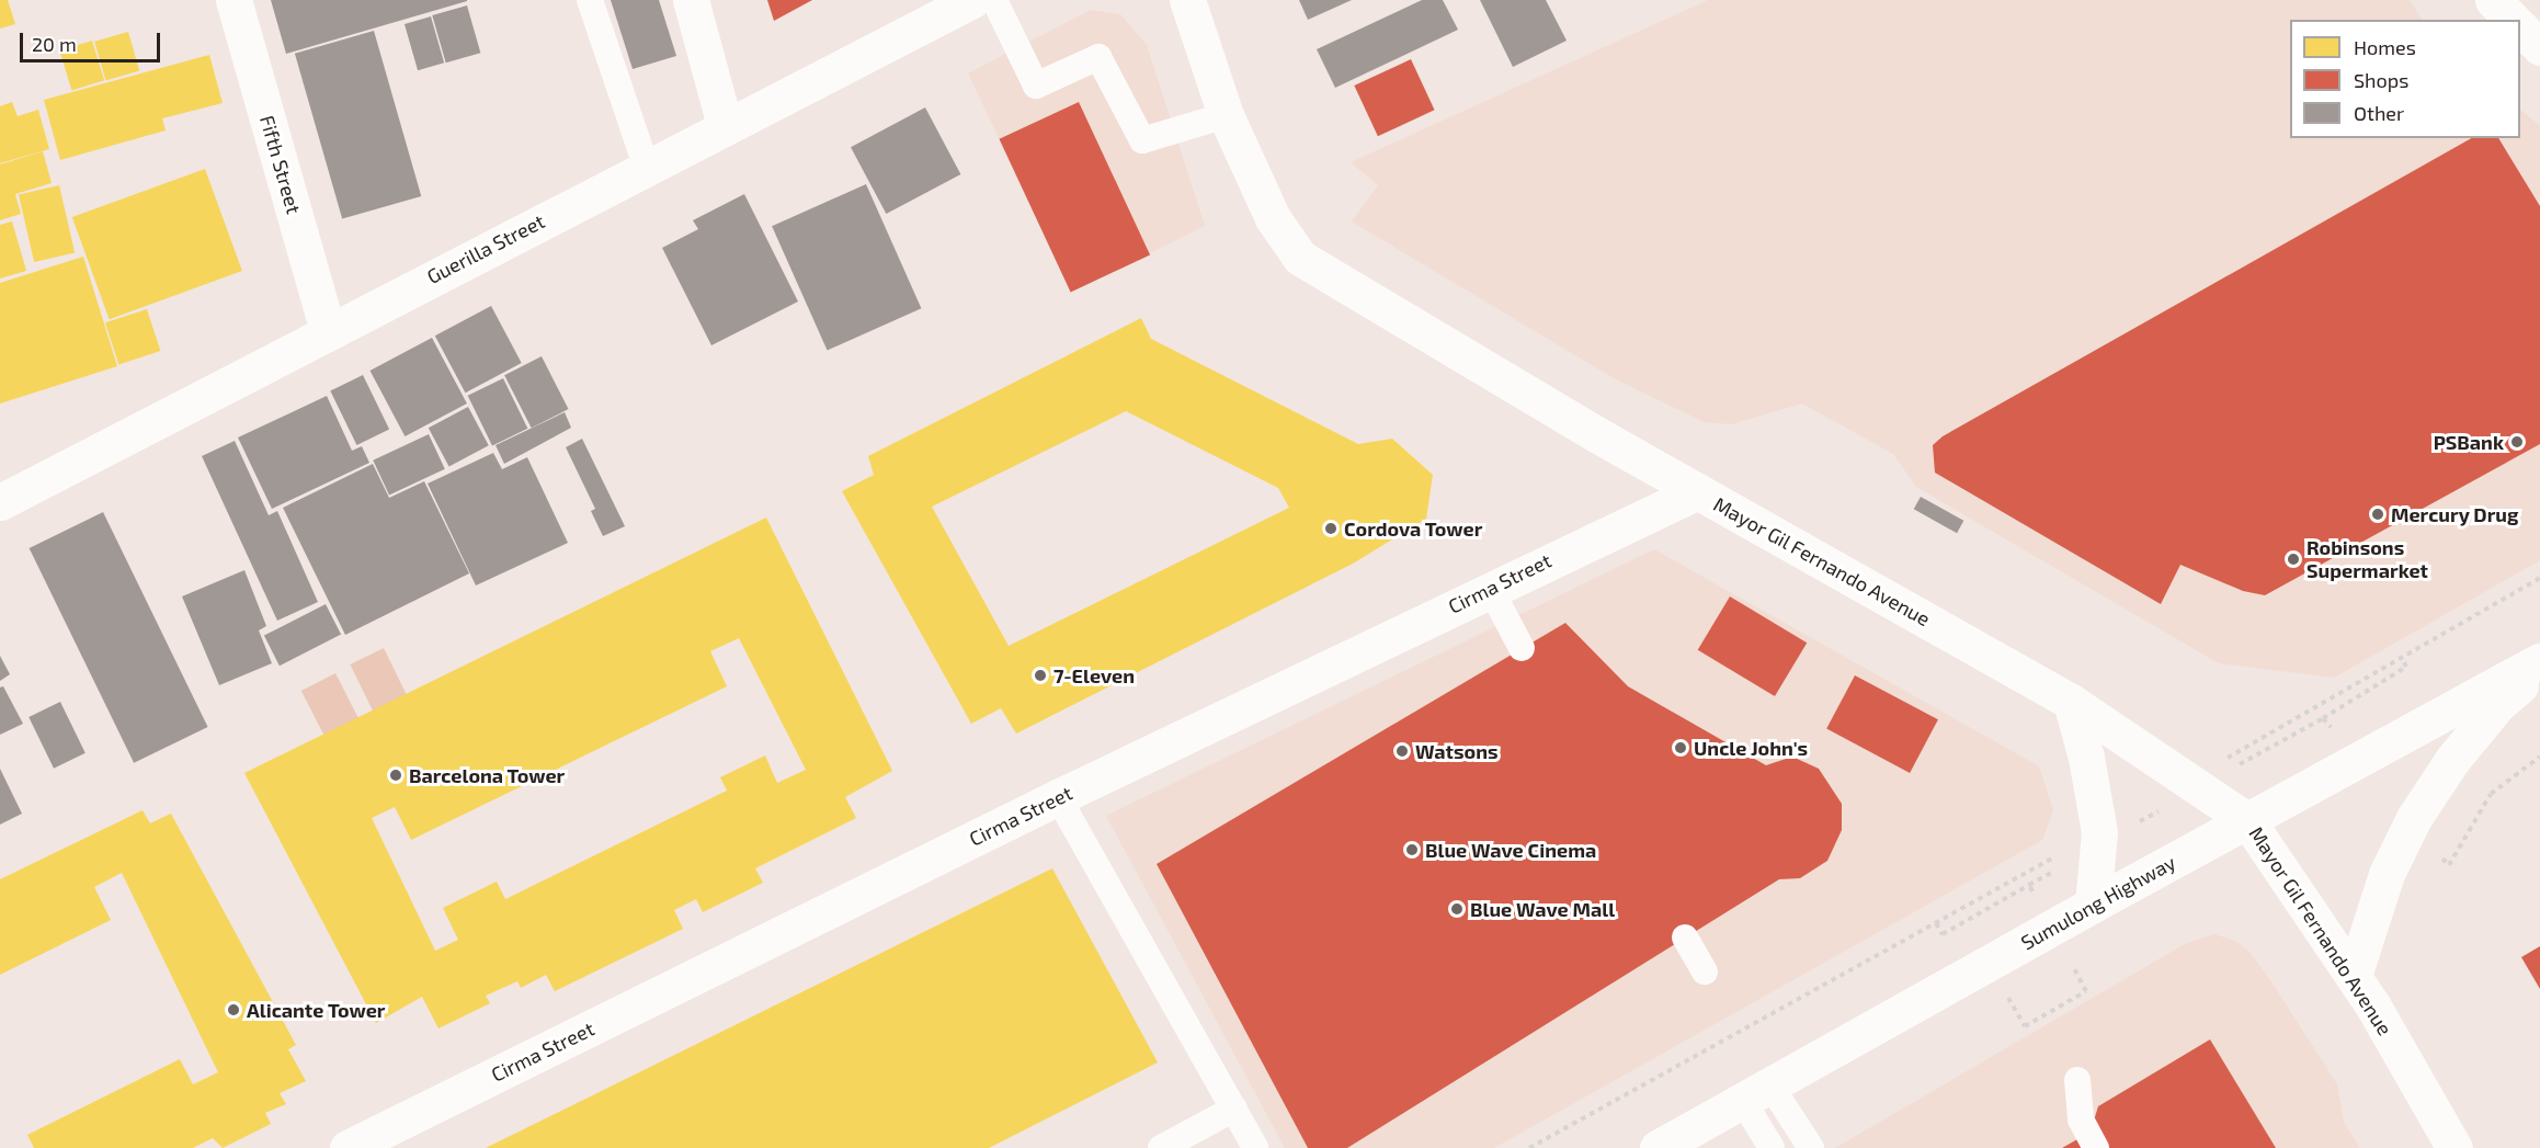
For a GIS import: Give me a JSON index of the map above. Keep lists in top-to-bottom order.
{
  "streets": {
    "street": [
      "Fifth Street",
      "Guerilla Street",
      "Mayor Gil Fernando Avenue",
      "Cirma Street",
      "Sumulong Highway"
    ]
  },
  "crossings": [
    ["Fifth Street", "Guerilla Street"],
    ["Mayor Gil Fernando Avenue", "Cirma Street"],
    ["Mayor Gil Fernando Avenue", "Sumulong Highway"]
  ],
  "places": [
    "PSBank",
    "Mercury Drug",
    "Cordova Tower",
    "Robinsons Supermarket",
    "7-Eleven",
    "Uncle John's",
    "Watsons",
    "Barcelona Tower",
    "Blue Wave Cinema",
    "Blue Wave Mall",
    "Alicante Tower"
  ],
  "legend": ["Homes", "Shops", "Other"],
  "scale_bar": "20 m"
}
